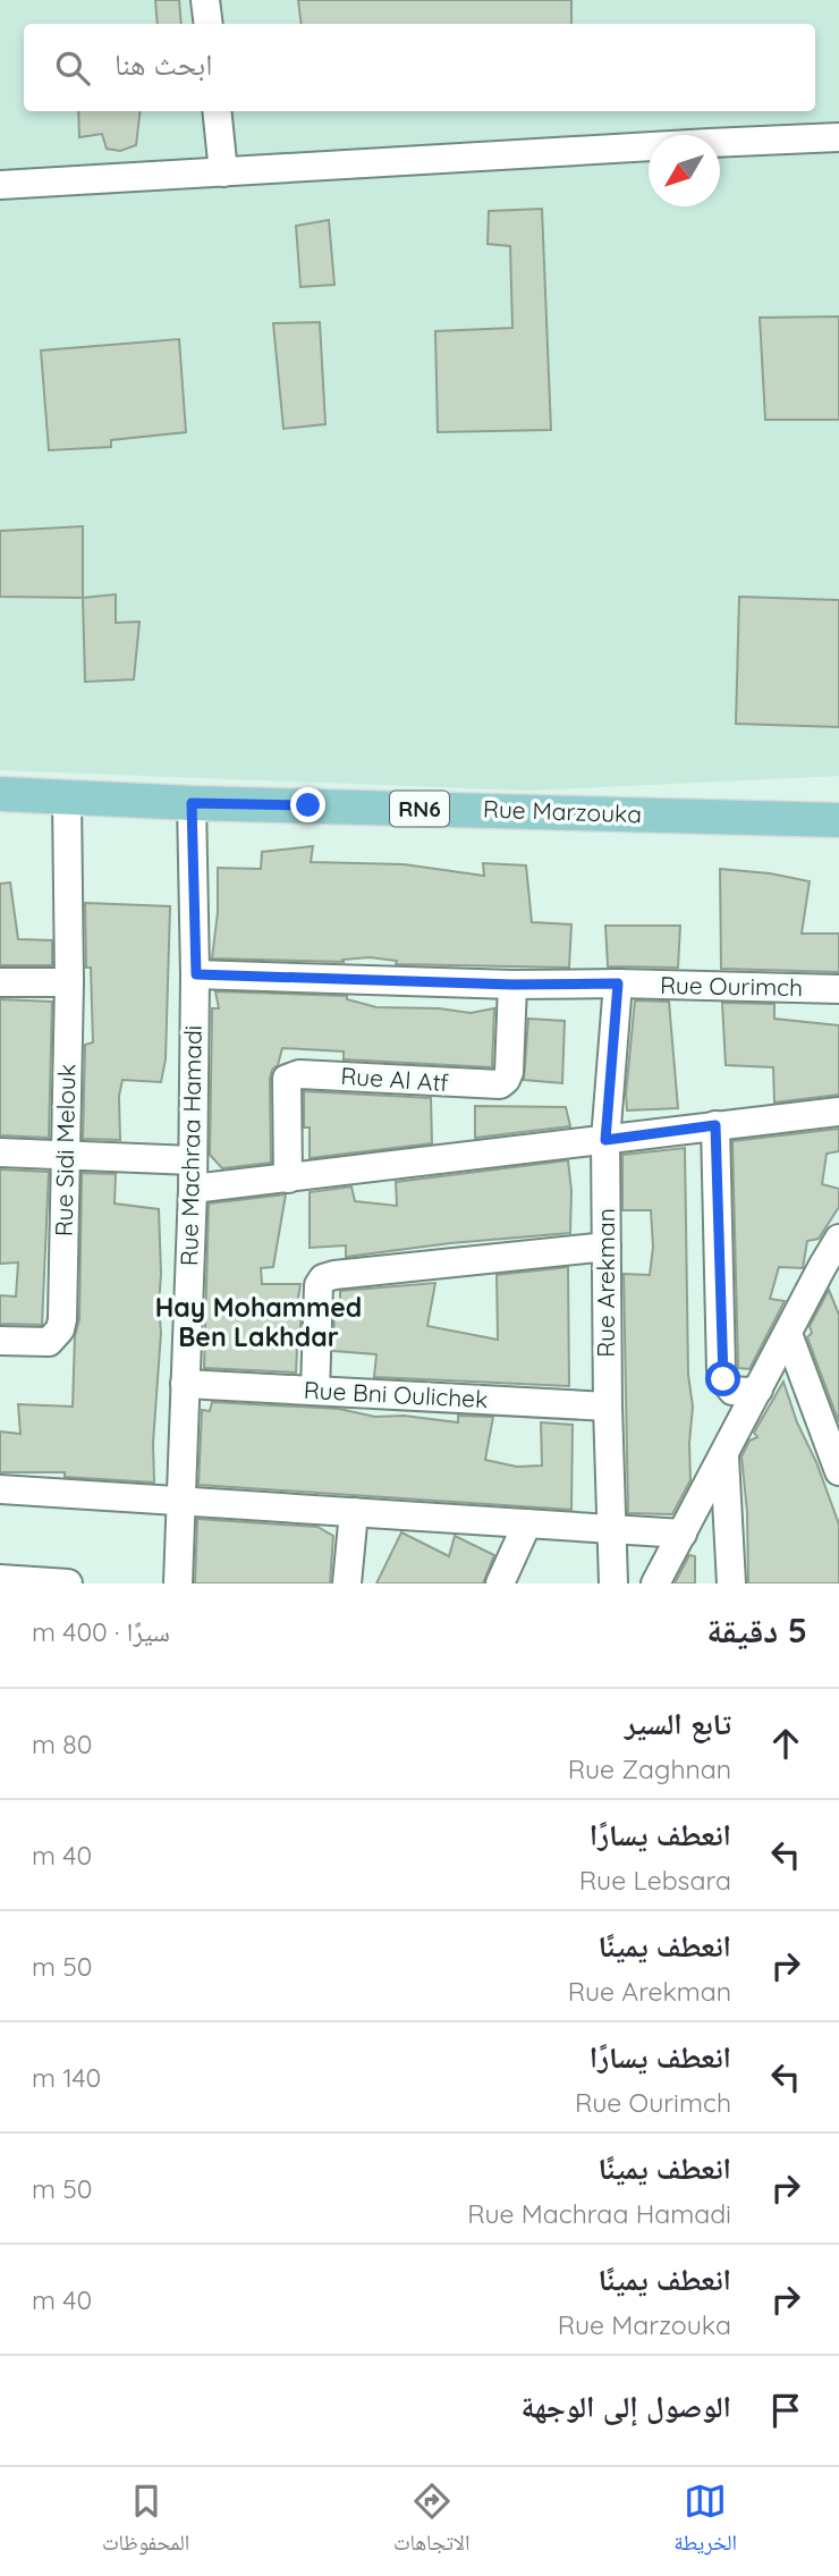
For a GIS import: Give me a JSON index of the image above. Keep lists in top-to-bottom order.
{
  "streets": {
    "main road": ["RN6", "Rue Marzouka"],
    "street": [
      "Rue Ourimch",
      "Rue Al Atf",
      "Rue Machraa Hamadi",
      "Rue Sidi Melouk",
      "Rue Arekman",
      "Rue Bni Oulichek"
    ]
  },
  "crossings": [
    ["Rue Marzouka", "Rue Machraa Hamadi"],
    ["Rue Marzouka", "Rue Sidi Melouk"],
    ["Rue Ourimch", "Rue Al Atf"],
    ["Rue Ourimch", "Rue Machraa Hamadi"],
    ["Rue Ourimch", "Rue Arekman"],
    ["Rue Machraa Hamadi", "Rue Bni Oulichek"],
    ["Rue Arekman", "Rue Bni Oulichek"]
  ],
  "districts": ["Hay Mohammed Ben Lakhdar"],
  "north": "bottom left",
  "page": {
    "search": "ابحث هنا",
    "heading": ["5 دقيقة", "سيرًا · 400 m"],
    "list": [
      ["تابع السير", "Rue Zaghnan", "80 m"],
      ["انعطف يسارًا", "Rue Lebsara", "40 m"],
      ["انعطف يمينًا", "Rue Arekman", "50 m"],
      ["انعطف يسارًا", "Rue Ourimch", "140 m"],
      ["انعطف يمينًا", "Rue Machraa Hamadi", "50 m"],
      ["انعطف يمينًا", "Rue Marzouka", "40 m"],
      "الوصول إلى الوجهة"
    ],
    "nav": ["الخريطة", "الاتجاهات", "المحفوظات"]
  }
}
